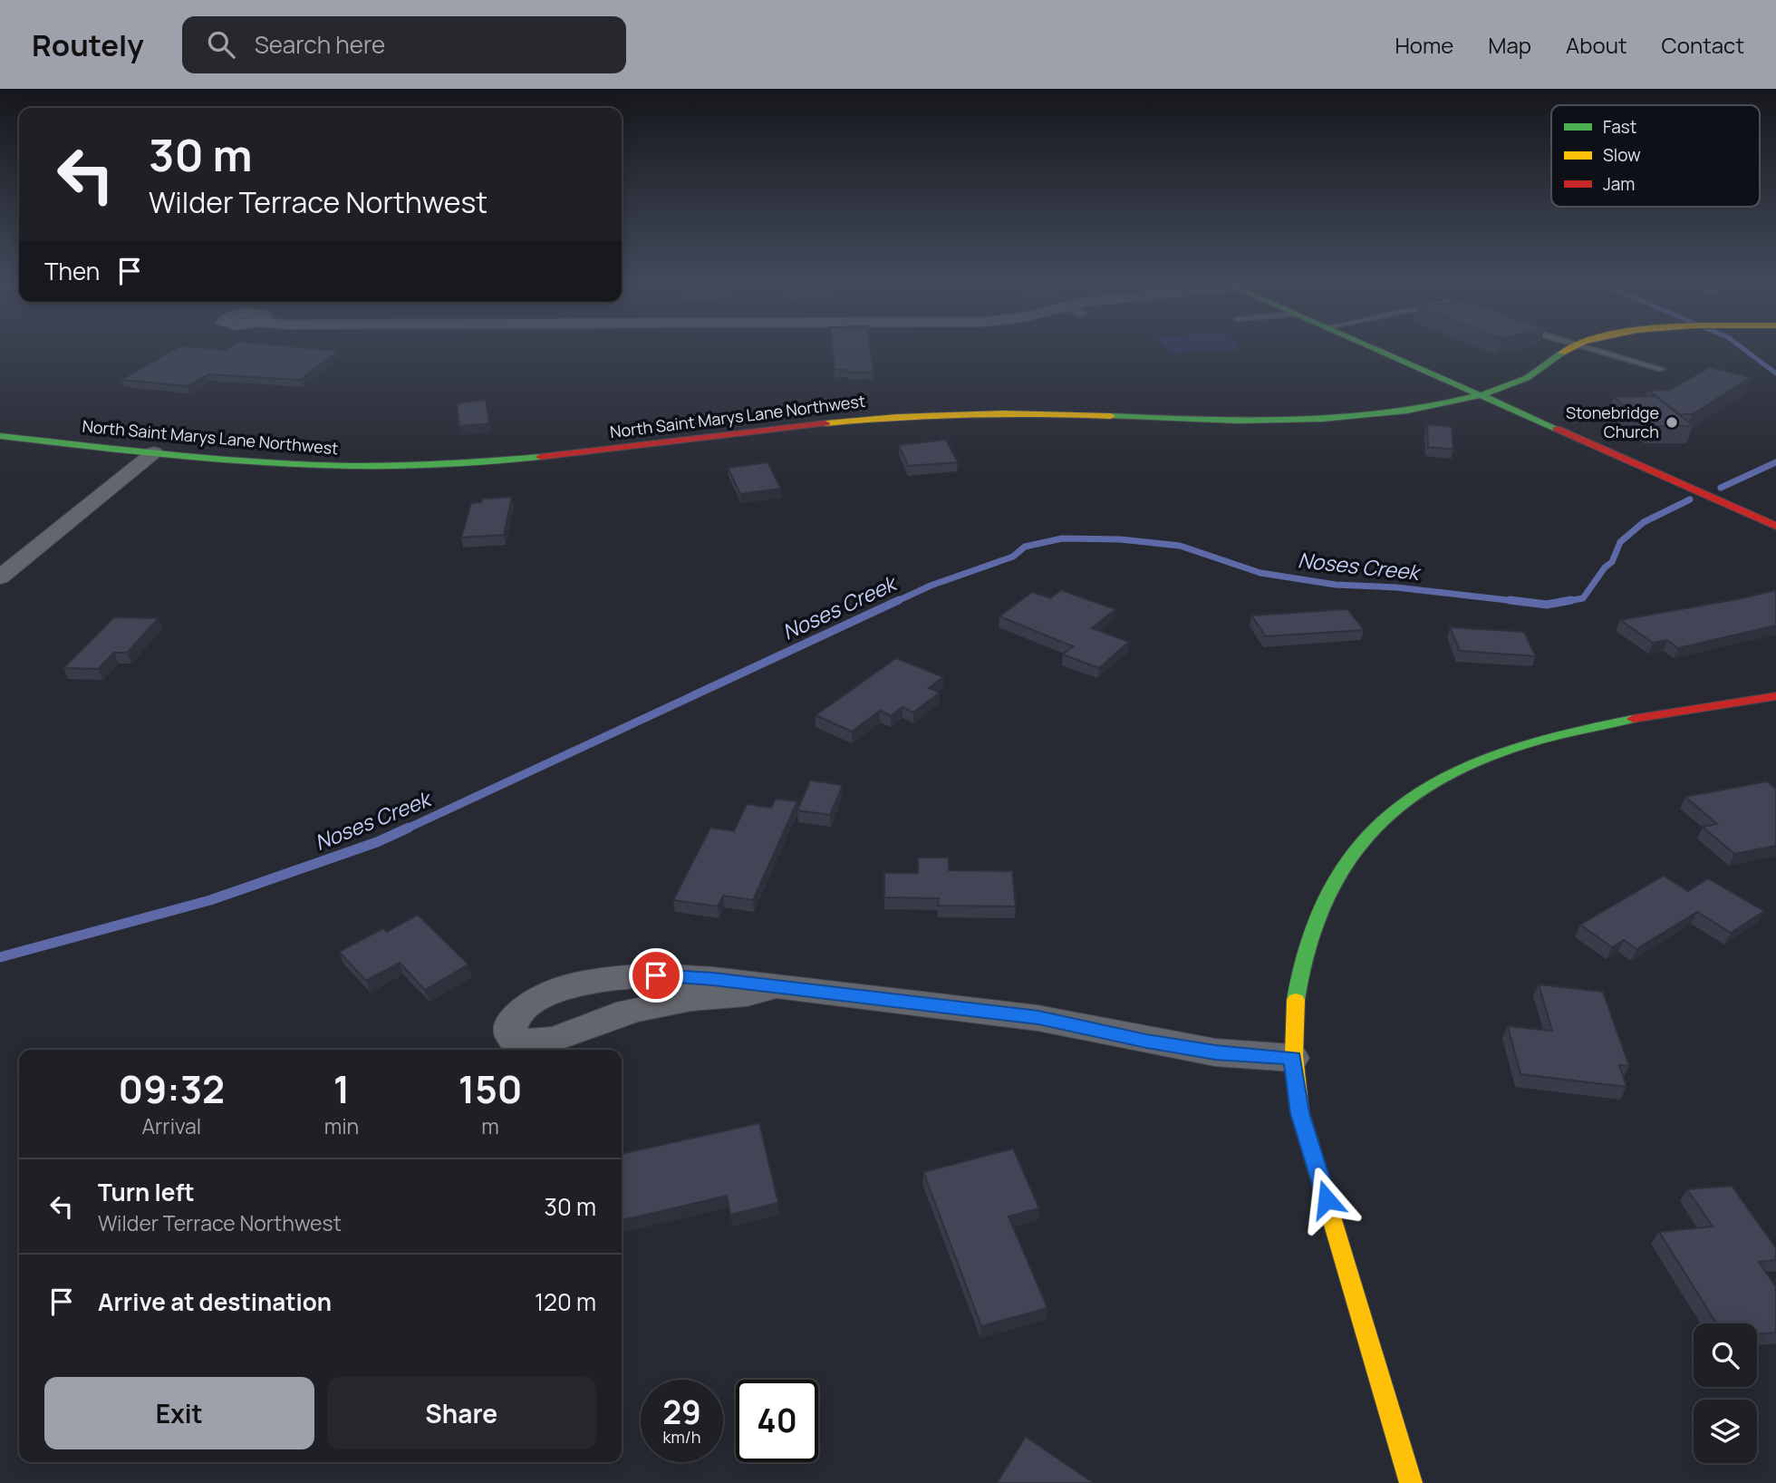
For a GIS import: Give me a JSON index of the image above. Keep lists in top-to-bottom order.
{
  "streets": {
    "street": ["North Saint Marys Lane Northwest"]
  },
  "water": ["Noses Creek"],
  "places": ["Stonebridge Church"],
  "legend": ["Fast", "Slow", "Jam"],
  "page": {
    "header": "Routely",
    "search": "Search here",
    "nav": [
      "Home",
      "Map",
      "About",
      "Contact"
    ],
    "turn": ["30 m", "Wilder Terrace Northwest"],
    "then": "Then",
    "eta": [
      "09:32",
      "Arrival",
      "1",
      "min",
      "150",
      "m"
    ],
    "list": [
      {
        "name": "Turn left",
        "note": "Wilder Terrace Northwest",
        "value": "30 m"
      },
      {
        "name": "Arrive at destination",
        "value": "120 m"
      }
    ],
    "buttons": ["Exit", "Share"],
    "speed": "29 km/h",
    "limit": "40"
  }
}
